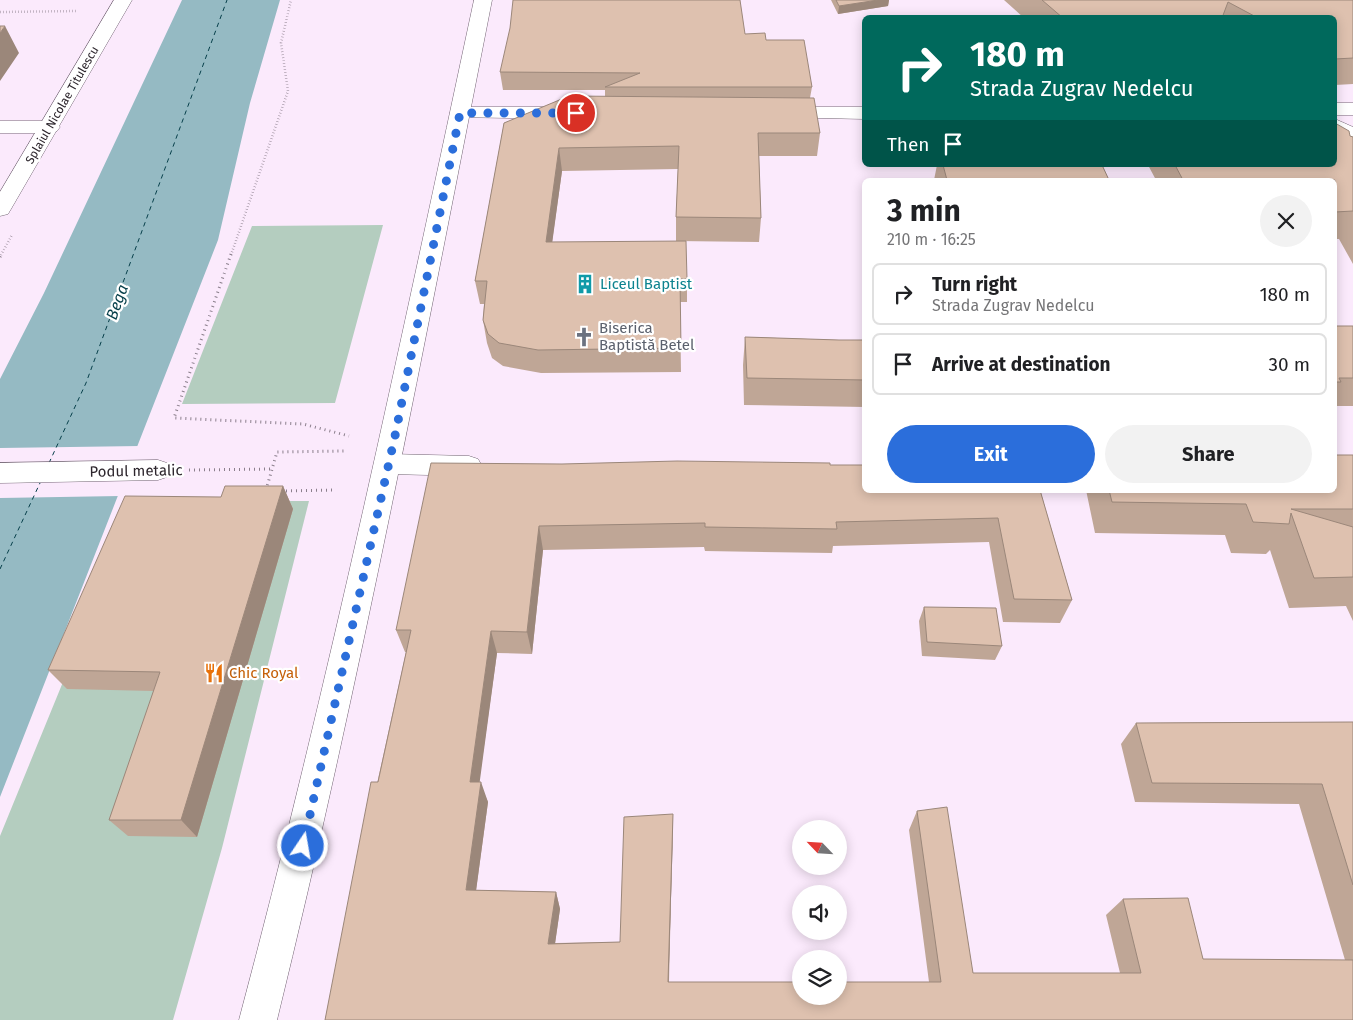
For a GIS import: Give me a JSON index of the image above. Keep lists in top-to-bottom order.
{
  "streets": {
    "street": ["Splaiul Nicolae Titulescu", "Podul metalic"]
  },
  "water": ["Bega"],
  "places": {
    "building": ["Liceul Baptist"],
    "church": ["Biserica Baptistă Betel"],
    "restaurant": ["Chic Royal"]
  },
  "north": "top left",
  "page": {
    "turn": ["180 m", "Strada Zugrav Nedelcu"],
    "then": "Then",
    "heading": ["3 min", "210 m · 16:25"],
    "list": [
      {
        "name": "Turn right",
        "note": "Strada Zugrav Nedelcu",
        "value": "180 m"
      },
      {
        "name": "Arrive at destination",
        "value": "30 m"
      }
    ],
    "buttons": ["Exit", "Share"]
  }
}
